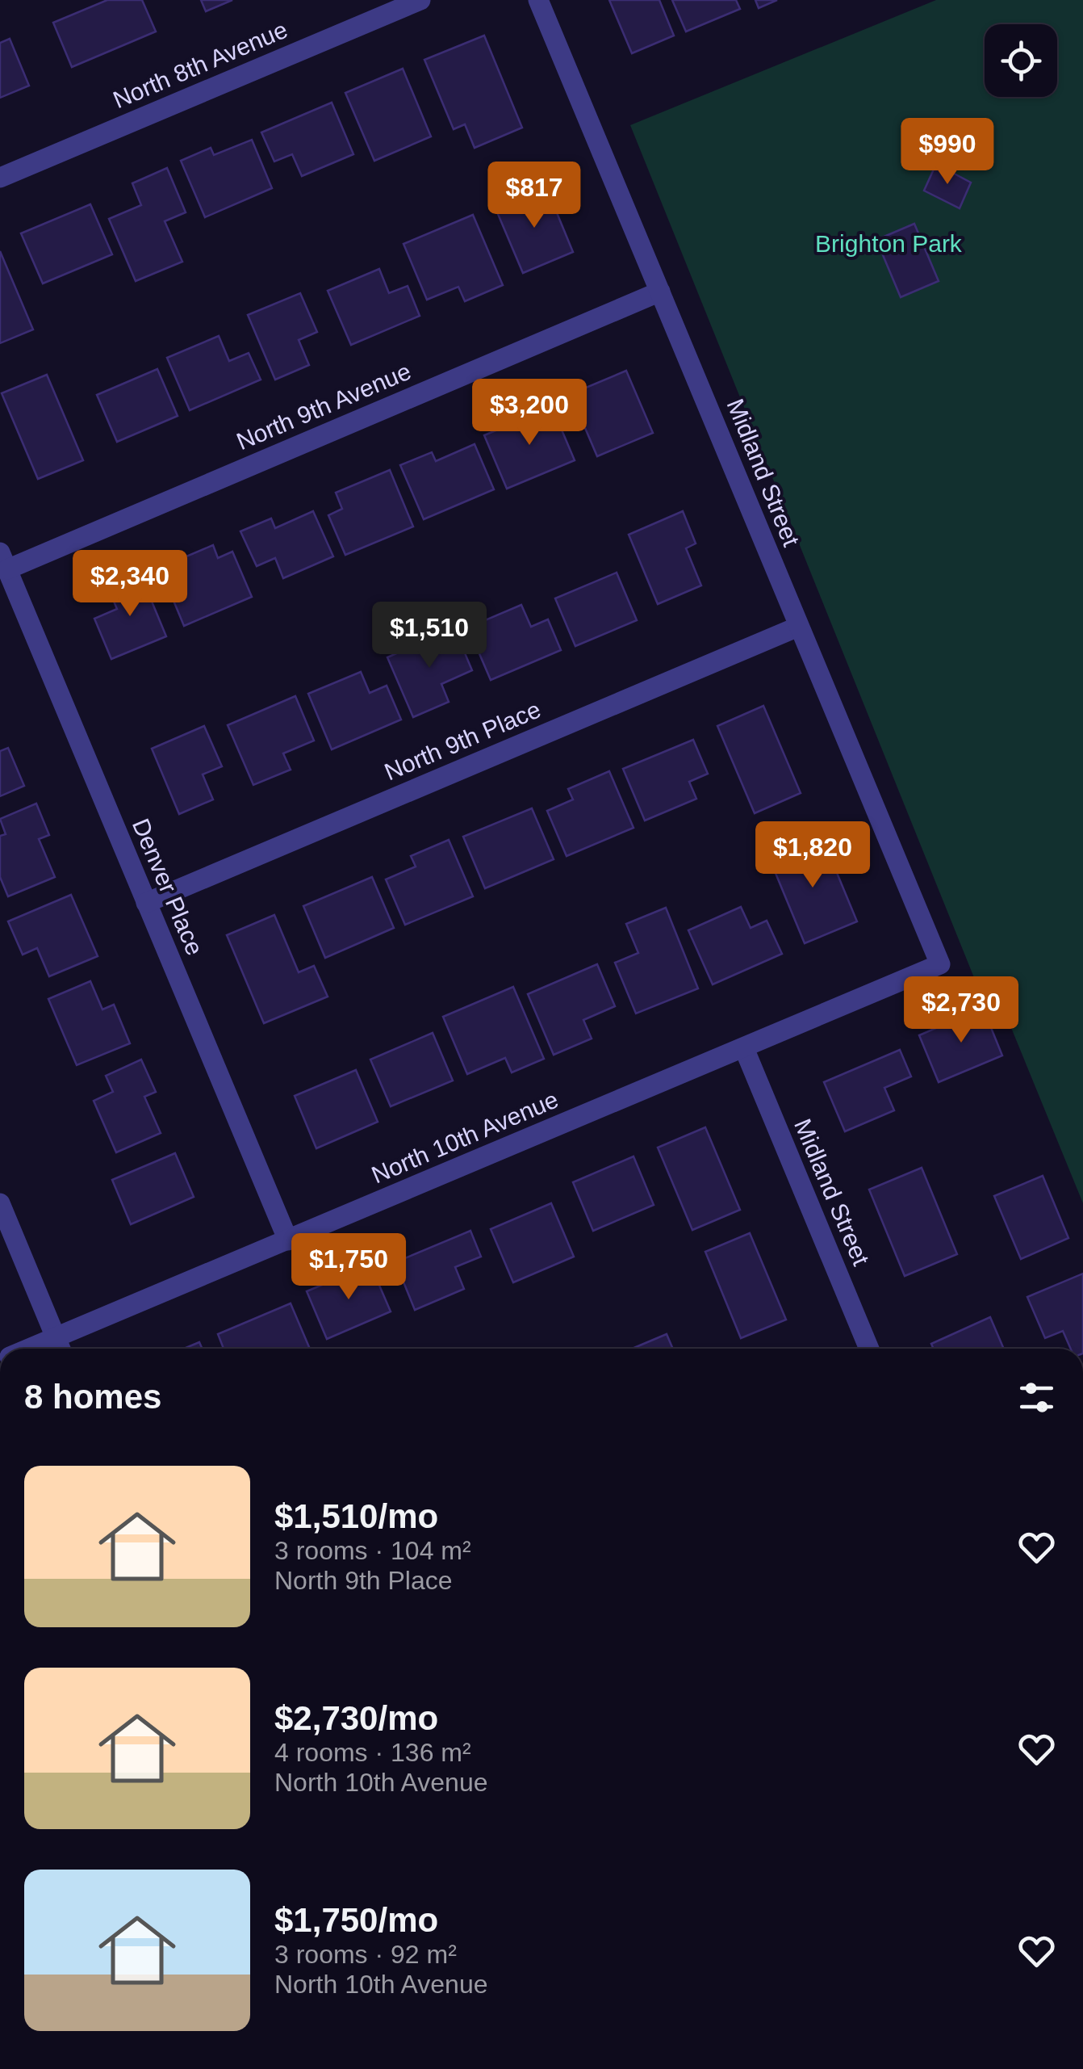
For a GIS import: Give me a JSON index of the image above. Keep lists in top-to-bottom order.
{
  "streets": {
    "street": [
      "North 8th Avenue",
      "North 9th Avenue",
      "Midland Street",
      "North 9th Place",
      "Denver Place",
      "North 10th Avenue"
    ]
  },
  "crossings": [
    ["North 9th Avenue", "Midland Street"],
    ["North 9th Avenue", "Denver Place"],
    ["Midland Street", "North 9th Place"],
    ["Midland Street", "North 10th Avenue"],
    ["North 9th Place", "Denver Place"],
    ["Denver Place", "North 10th Avenue"]
  ],
  "parks": ["Brighton Park"],
  "page": {
    "price": [
      "$990",
      "$817",
      "$3,200",
      "$2,340",
      "$1,510",
      "$1,820",
      "$2,730",
      "$1,750"
    ],
    "heading": "8 homes",
    "list": [
      {
        "name": "$1,510/mo",
        "note": "3 rooms · 104 m² · North 9th Place"
      },
      {
        "name": "$2,730/mo",
        "note": "4 rooms · 136 m² · North 10th Avenue"
      },
      {
        "name": "$1,750/mo",
        "note": "3 rooms · 92 m² · North 10th Avenue"
      }
    ]
  }
}
